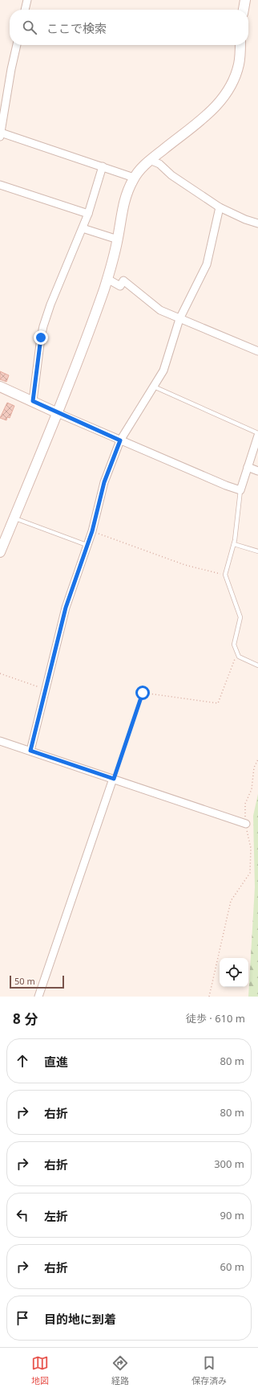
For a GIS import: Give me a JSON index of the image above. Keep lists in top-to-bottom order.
{
  "scale_bar": "50 m",
  "page": {
    "search": "ここで検索",
    "scale": "50 m",
    "heading": ["8 分", "徒歩 · 610 m"],
    "list": [
      ["直進", "80 m"],
      ["右折", "80 m"],
      ["右折", "300 m"],
      ["左折", "90 m"],
      ["右折", "60 m"],
      "目的地に到着"
    ],
    "nav": ["地図", "経路", "保存済み"]
  }
}
